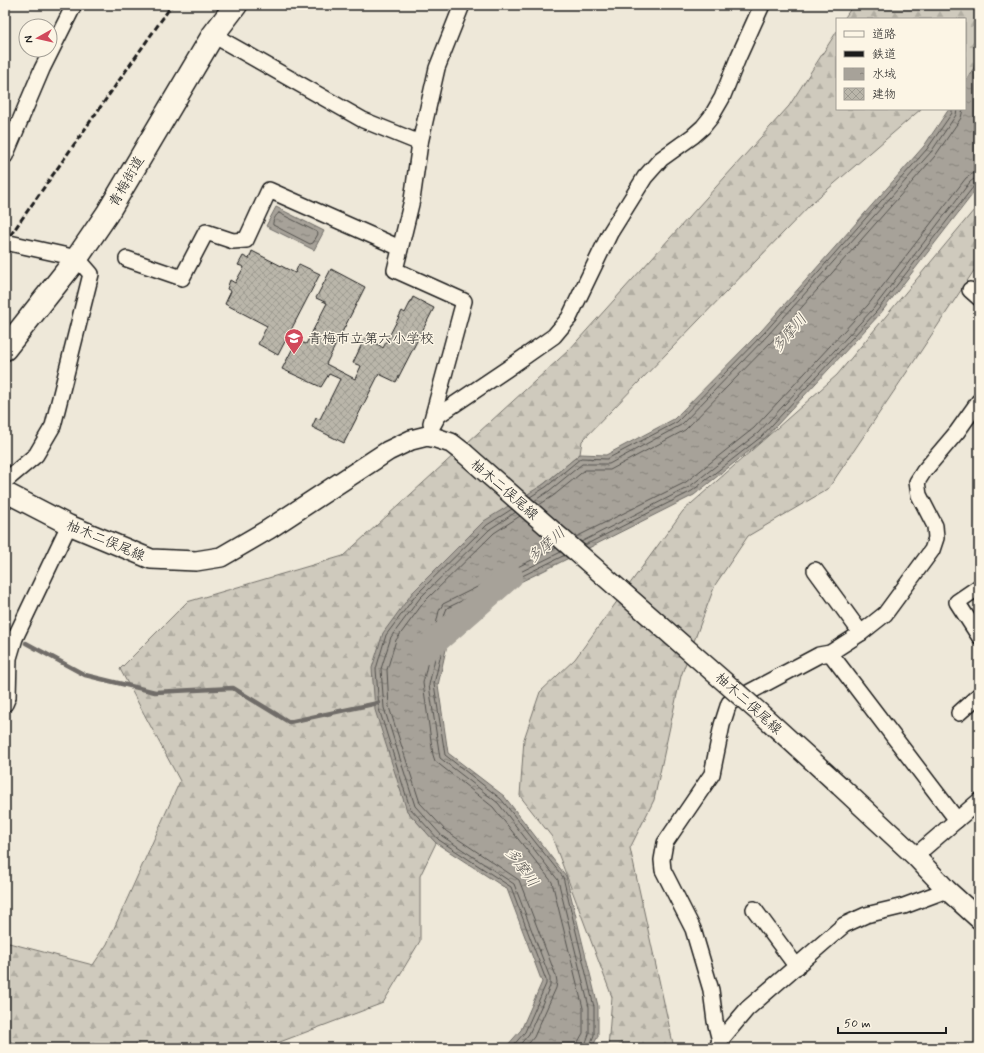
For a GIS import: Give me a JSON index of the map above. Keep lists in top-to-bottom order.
{
  "streets": {
    "highway": ["青梅街道"],
    "main road": ["柚木二俣尾線"]
  },
  "water": ["多摩川"],
  "places": {
    "school or university": ["青梅市立第六小学校"]
  },
  "legend": [
    "道路",
    "鉄道",
    "水域",
    "建物"
  ],
  "scale_bar": "50 m",
  "north": "left"
}
